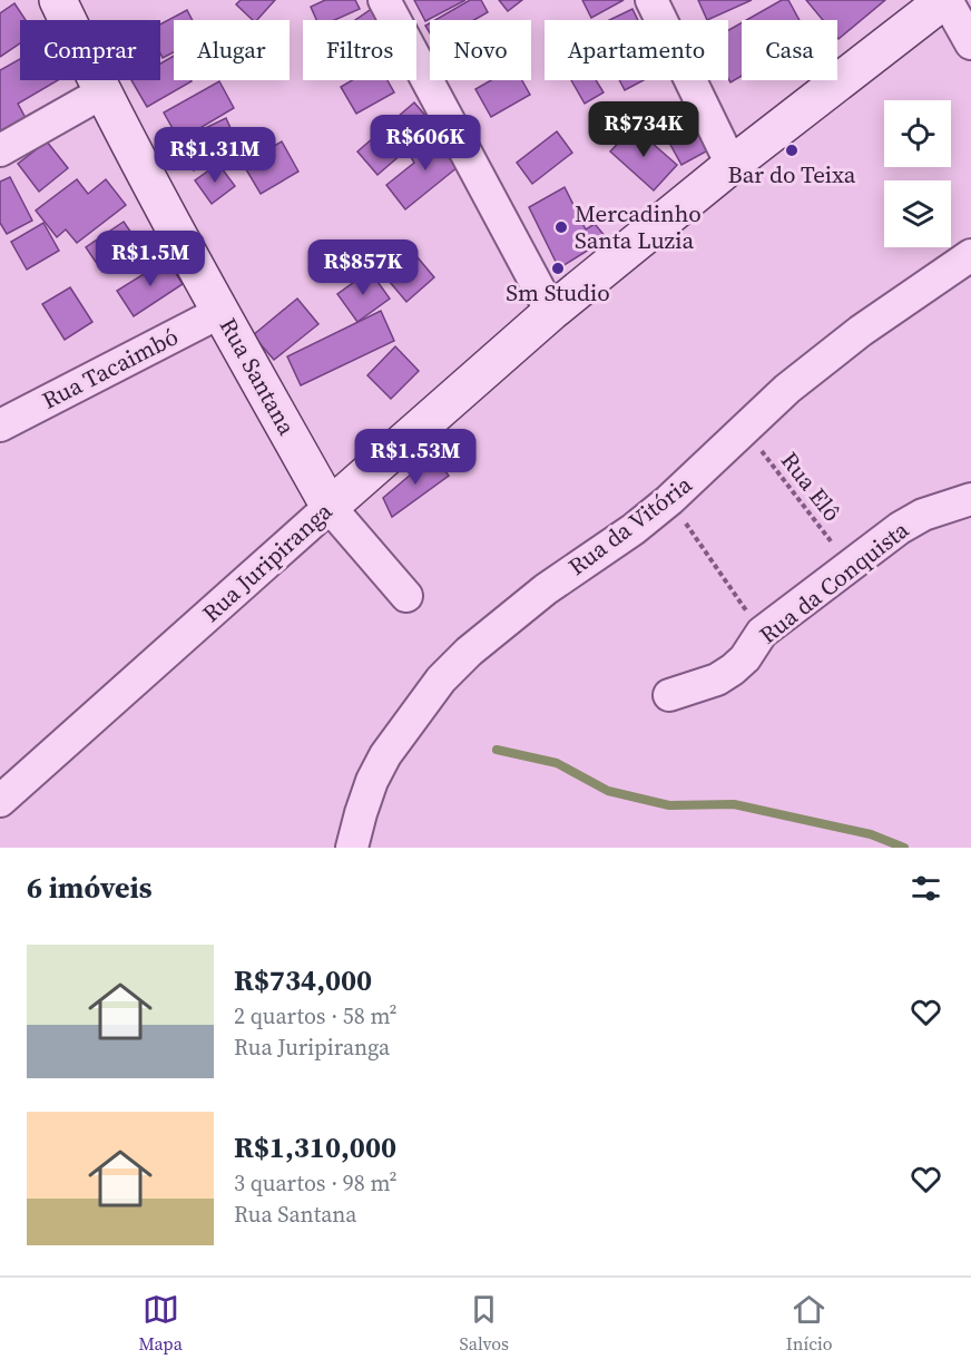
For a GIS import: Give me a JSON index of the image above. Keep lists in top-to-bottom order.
{
  "streets": {
    "street": [
      "Rua Tacaimbó",
      "Rua Santana",
      "Rua da Vitória",
      "Rua Juripiranga",
      "Rua da Conquista"
    ],
    "path": ["Rua Elô"]
  },
  "crossings": [
    ["Rua Tacaimbó", "Rua Santana"],
    ["Rua Santana", "Rua Juripiranga"],
    ["Rua Elô", "Rua da Vitória"],
    ["Rua Elô", "Rua da Conquista"]
  ],
  "places": ["Bar do Teixa", "Mercadinho Santa Luzia", "Sm Studio"],
  "page": {
    "chip": [
      "Comprar",
      "Alugar",
      "Filtros",
      "Novo",
      "Apartamento",
      "Casa"
    ],
    "price": [
      "R$734K",
      "R$606K",
      "R$1.31M",
      "R$1.5M",
      "R$857K",
      "R$1.53M"
    ],
    "heading": "6 imóveis",
    "list": [
      {
        "name": "R$734,000",
        "note": "2 quartos · 58 m² · Rua Juripiranga"
      },
      {
        "name": "R$1,310,000",
        "note": "3 quartos · 98 m² · Rua Santana"
      }
    ],
    "tabs": ["Mapa", "Salvos", "Início"]
  }
}
